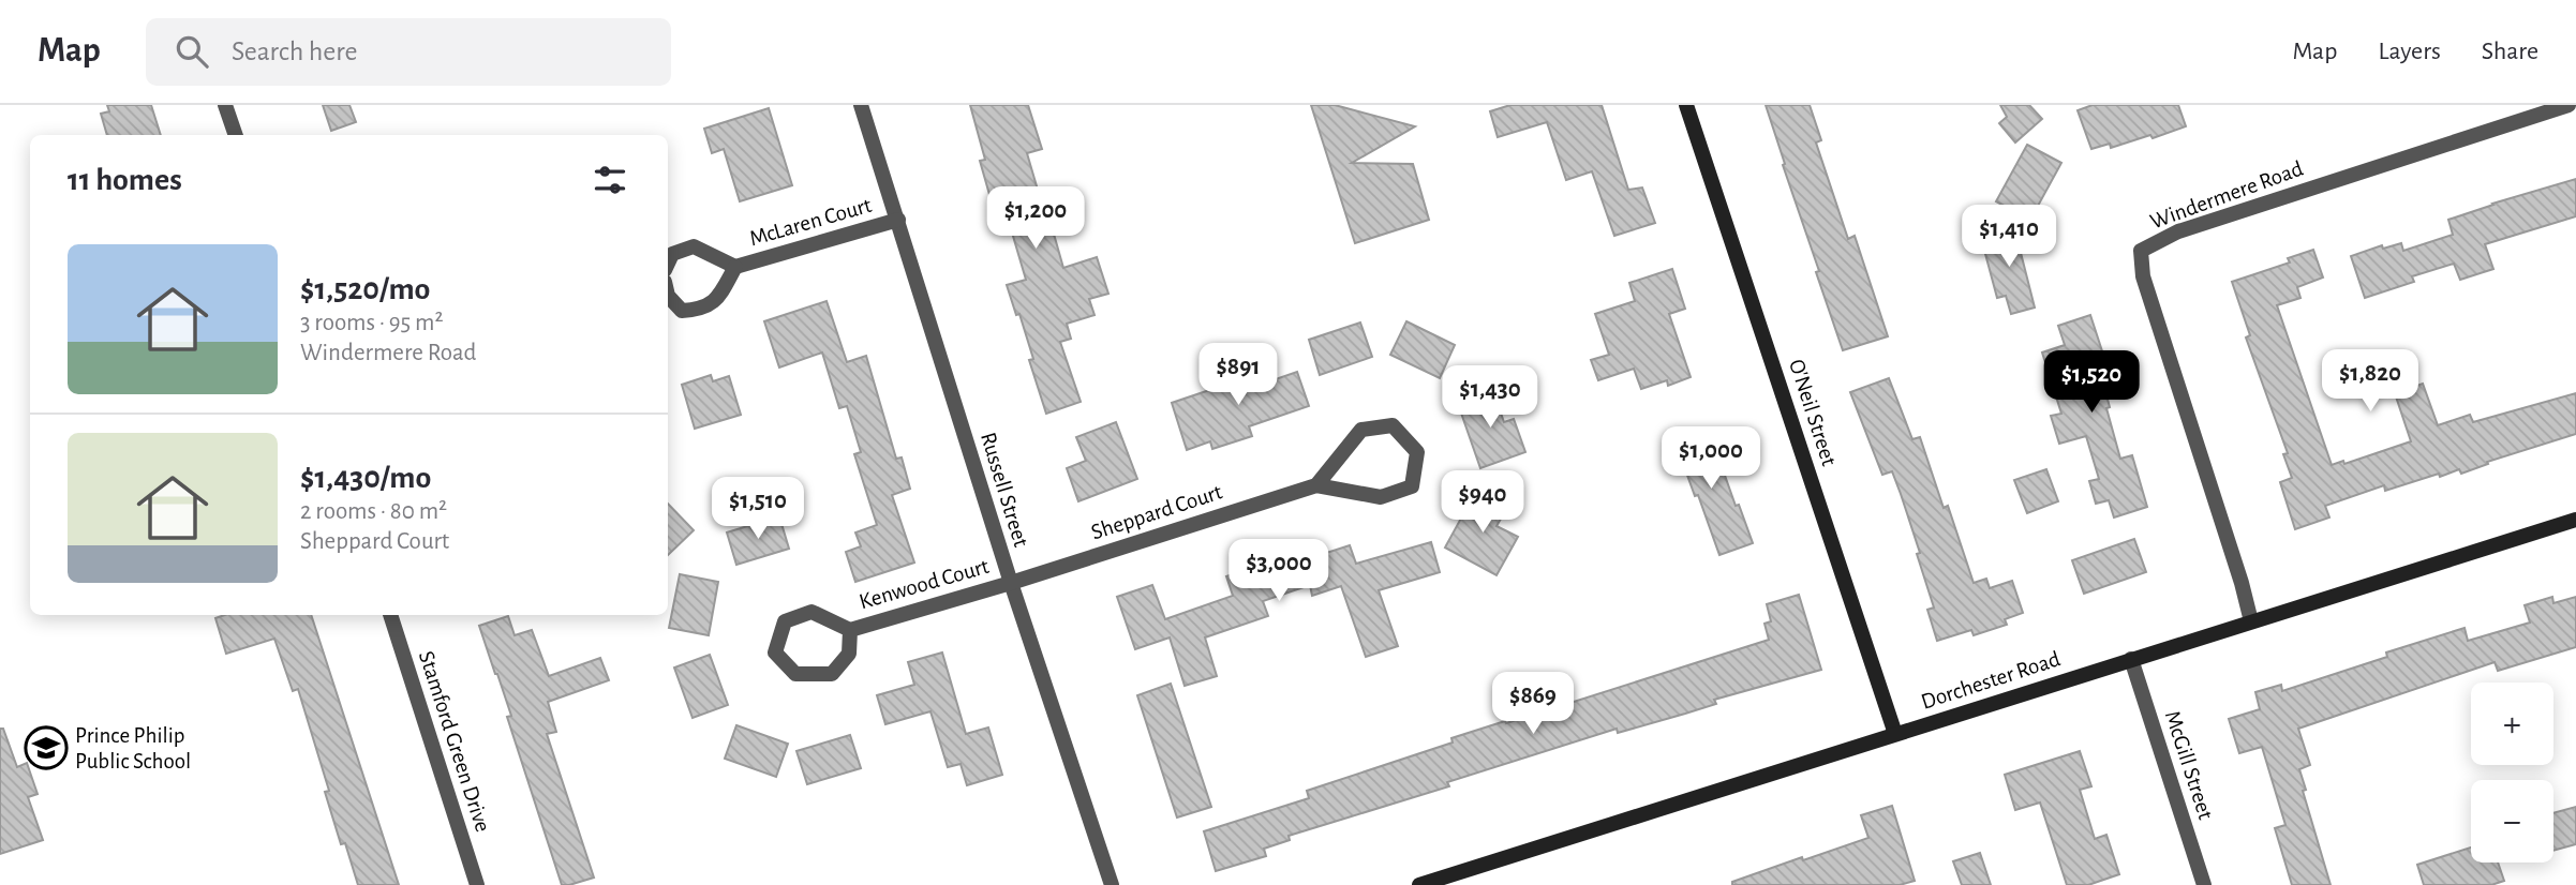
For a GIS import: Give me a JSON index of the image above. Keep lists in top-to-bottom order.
{
  "streets": {
    "main road": ["O'Neil Street", "Dorchester Road"],
    "street": [
      "Windermere Road",
      "McLaren Court",
      "Russell Street",
      "Sheppard Court",
      "Kenwood Court",
      "Stamford Green Drive",
      "McGill Street"
    ]
  },
  "crossings": [
    ["Windermere Road", "Dorchester Road"],
    ["McLaren Court", "Russell Street"],
    ["O'Neil Street", "Dorchester Road"],
    ["Russell Street", "Sheppard Court"],
    ["Russell Street", "Kenwood Court"],
    ["Sheppard Court", "Kenwood Court"],
    ["Dorchester Road", "McGill Street"]
  ],
  "places": {
    "school or university": ["Prince Philip Public School"]
  },
  "page": {
    "header": "Map",
    "search": "Search here",
    "nav": ["Map", "Layers", "Share"],
    "heading": "11 homes",
    "price": [
      "$1,200",
      "$1,410",
      "$891",
      "$1,820",
      "$1,520",
      "$1,430",
      "$1,000",
      "$940",
      "$1,510",
      "$3,000",
      "$869"
    ],
    "list": [
      {
        "name": "$1,520/mo",
        "note": "3 rooms · 95 m² · Windermere Road"
      },
      {
        "name": "$1,430/mo",
        "note": "2 rooms · 80 m² · Sheppard Court"
      }
    ],
    "map_buttons": ["+", "−"]
  }
}
